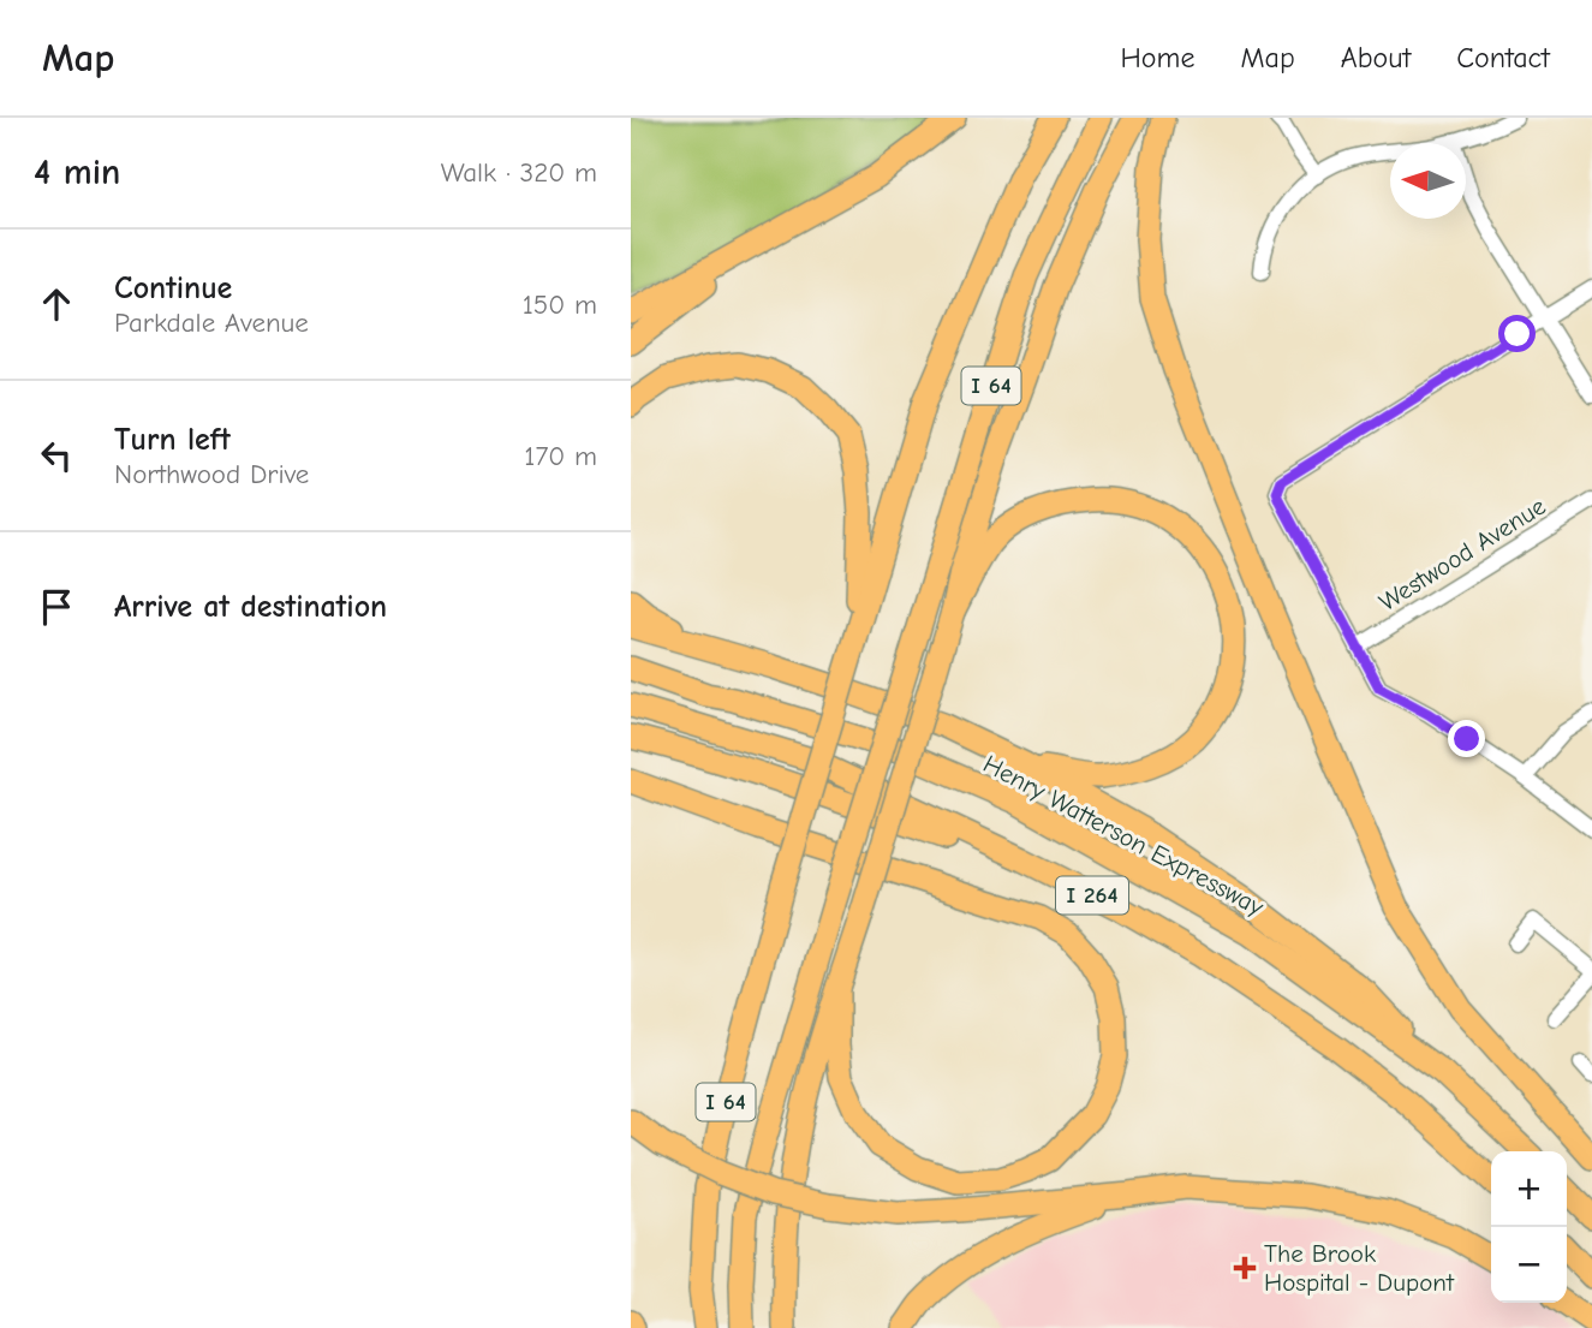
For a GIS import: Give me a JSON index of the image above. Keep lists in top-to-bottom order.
{
  "streets": {
    "highway": ["I 64", "Henry Watterson Expressway", "I 264"],
    "street": ["Westwood Avenue"]
  },
  "places": {
    "health": ["The Brook Hospital - Dupont"]
  },
  "north": "left",
  "page": {
    "header": "Map",
    "nav": [
      "Home",
      "Map",
      "About",
      "Contact"
    ],
    "heading": ["4 min", "Walk · 320 m"],
    "list": [
      ["Continue", "Parkdale Avenue", "150 m"],
      ["Turn left", "Northwood Drive", "170 m"],
      "Arrive at destination"
    ],
    "map_buttons": ["+", "−"]
  }
}
